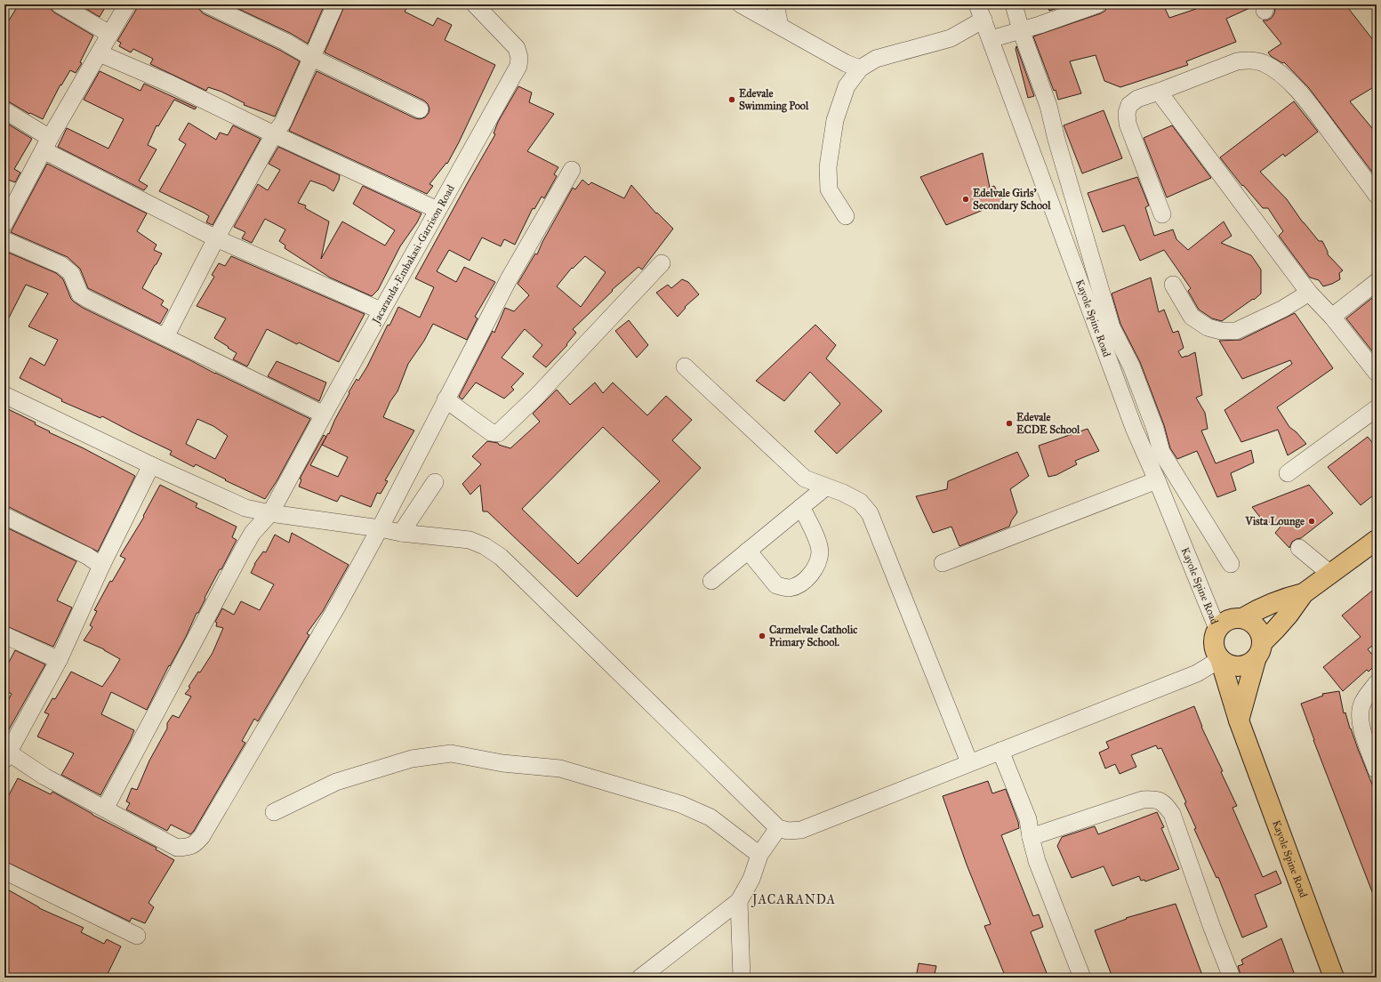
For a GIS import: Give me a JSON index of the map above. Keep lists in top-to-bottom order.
{
  "streets": {
    "main road": ["Kayole Spine Road"],
    "street": ["Jacaranda-Embakasi-Garrison Road"]
  },
  "districts": ["JACARANDA"],
  "places": [
    "Edevale Swimming Pool",
    "Edelvale Girls' Secondary School",
    "Edevale ECDE School",
    "Vista Lounge",
    "Carmelvale Catholic Primary School."
  ]
}
